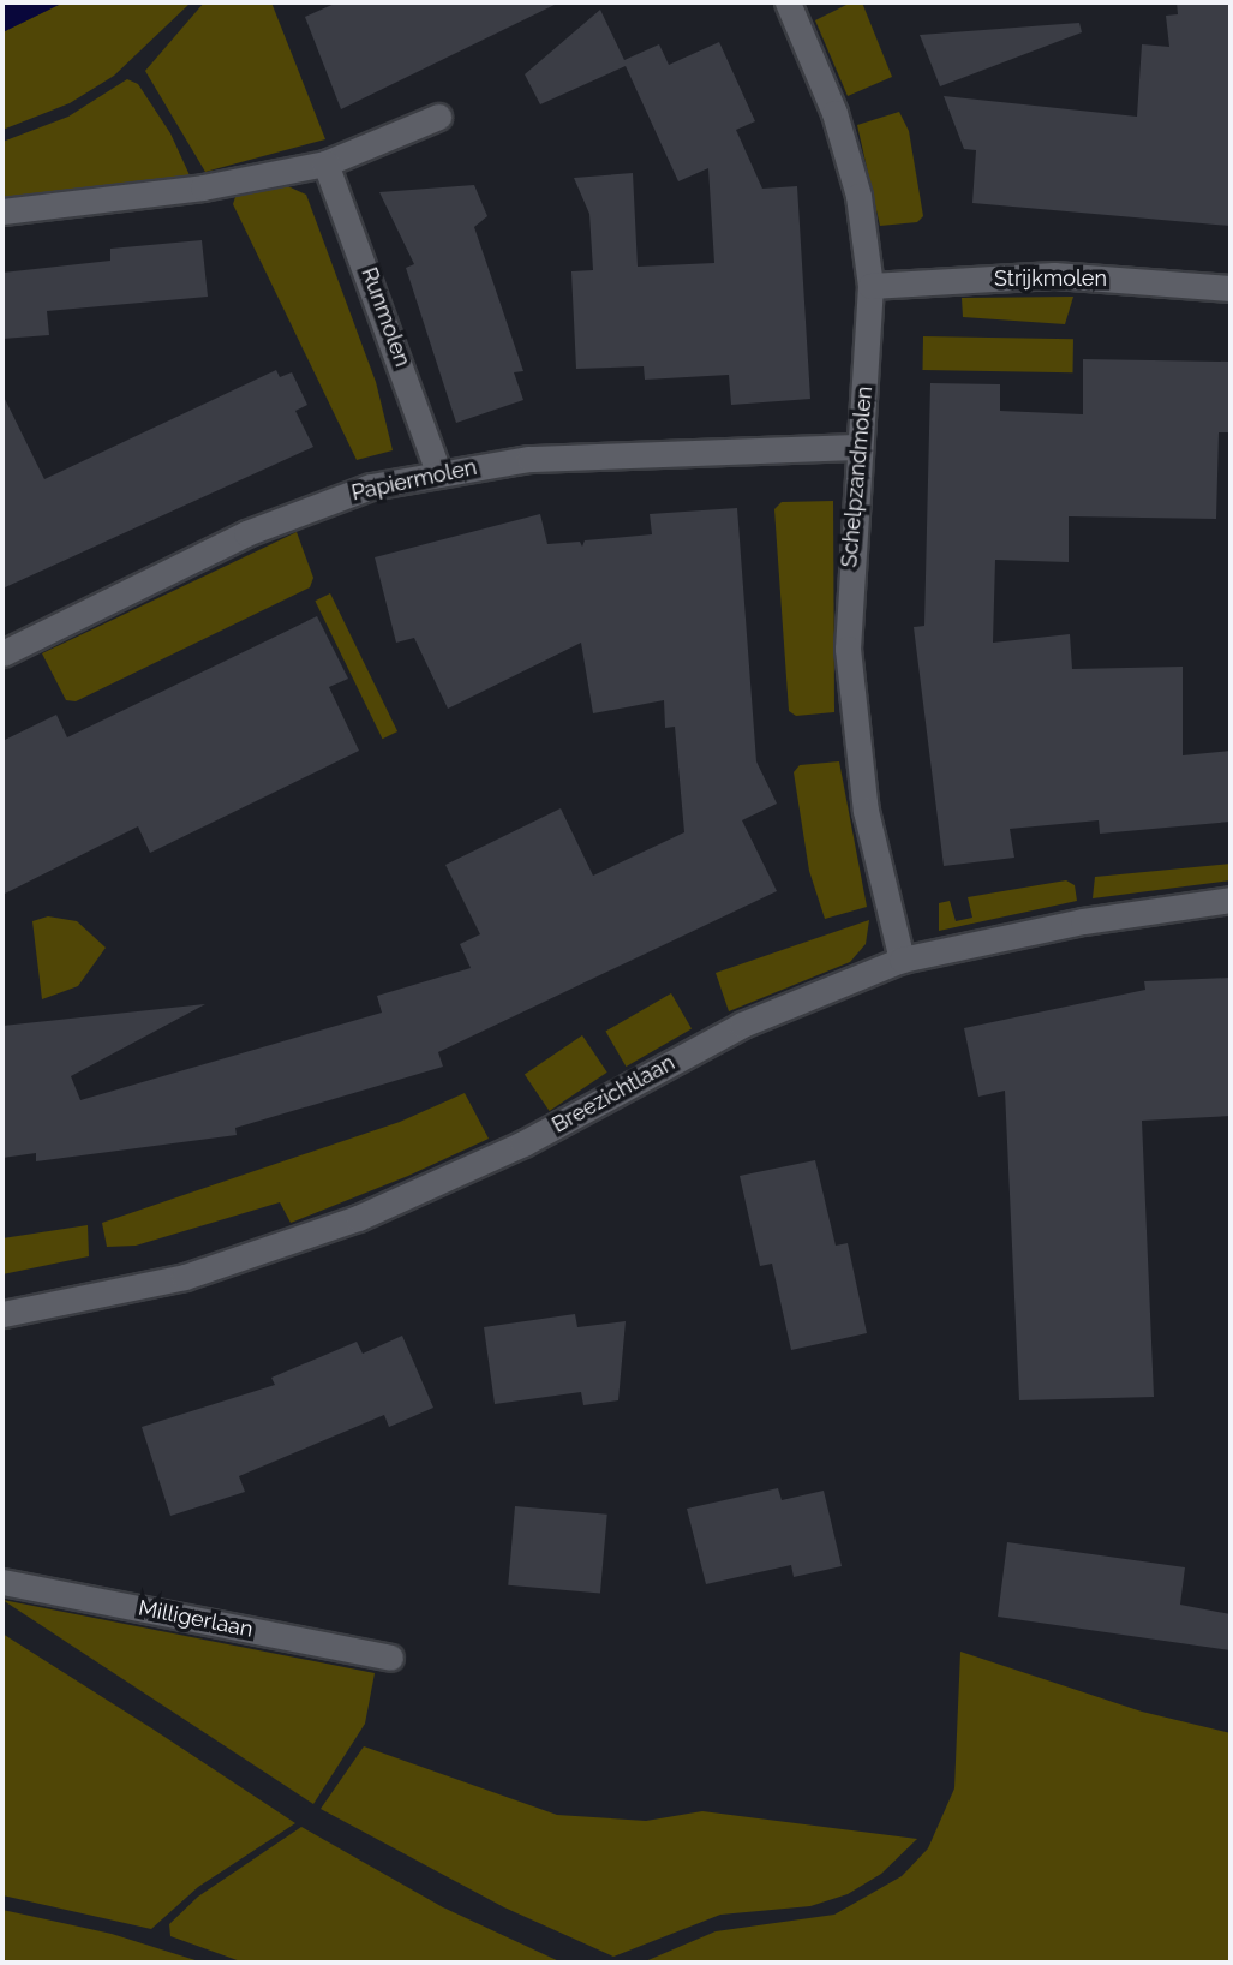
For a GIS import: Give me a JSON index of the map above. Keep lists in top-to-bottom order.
{
  "streets": {
    "street": [
      "Strijkmolen",
      "Runmolen",
      "Schelpzandmolen",
      "Papiermolen",
      "Breezichtlaan",
      "Milligerlaan"
    ]
  },
  "crossings": [
    ["Strijkmolen", "Schelpzandmolen"],
    ["Runmolen", "Papiermolen"],
    ["Schelpzandmolen", "Papiermolen"],
    ["Schelpzandmolen", "Breezichtlaan"]
  ]
}
